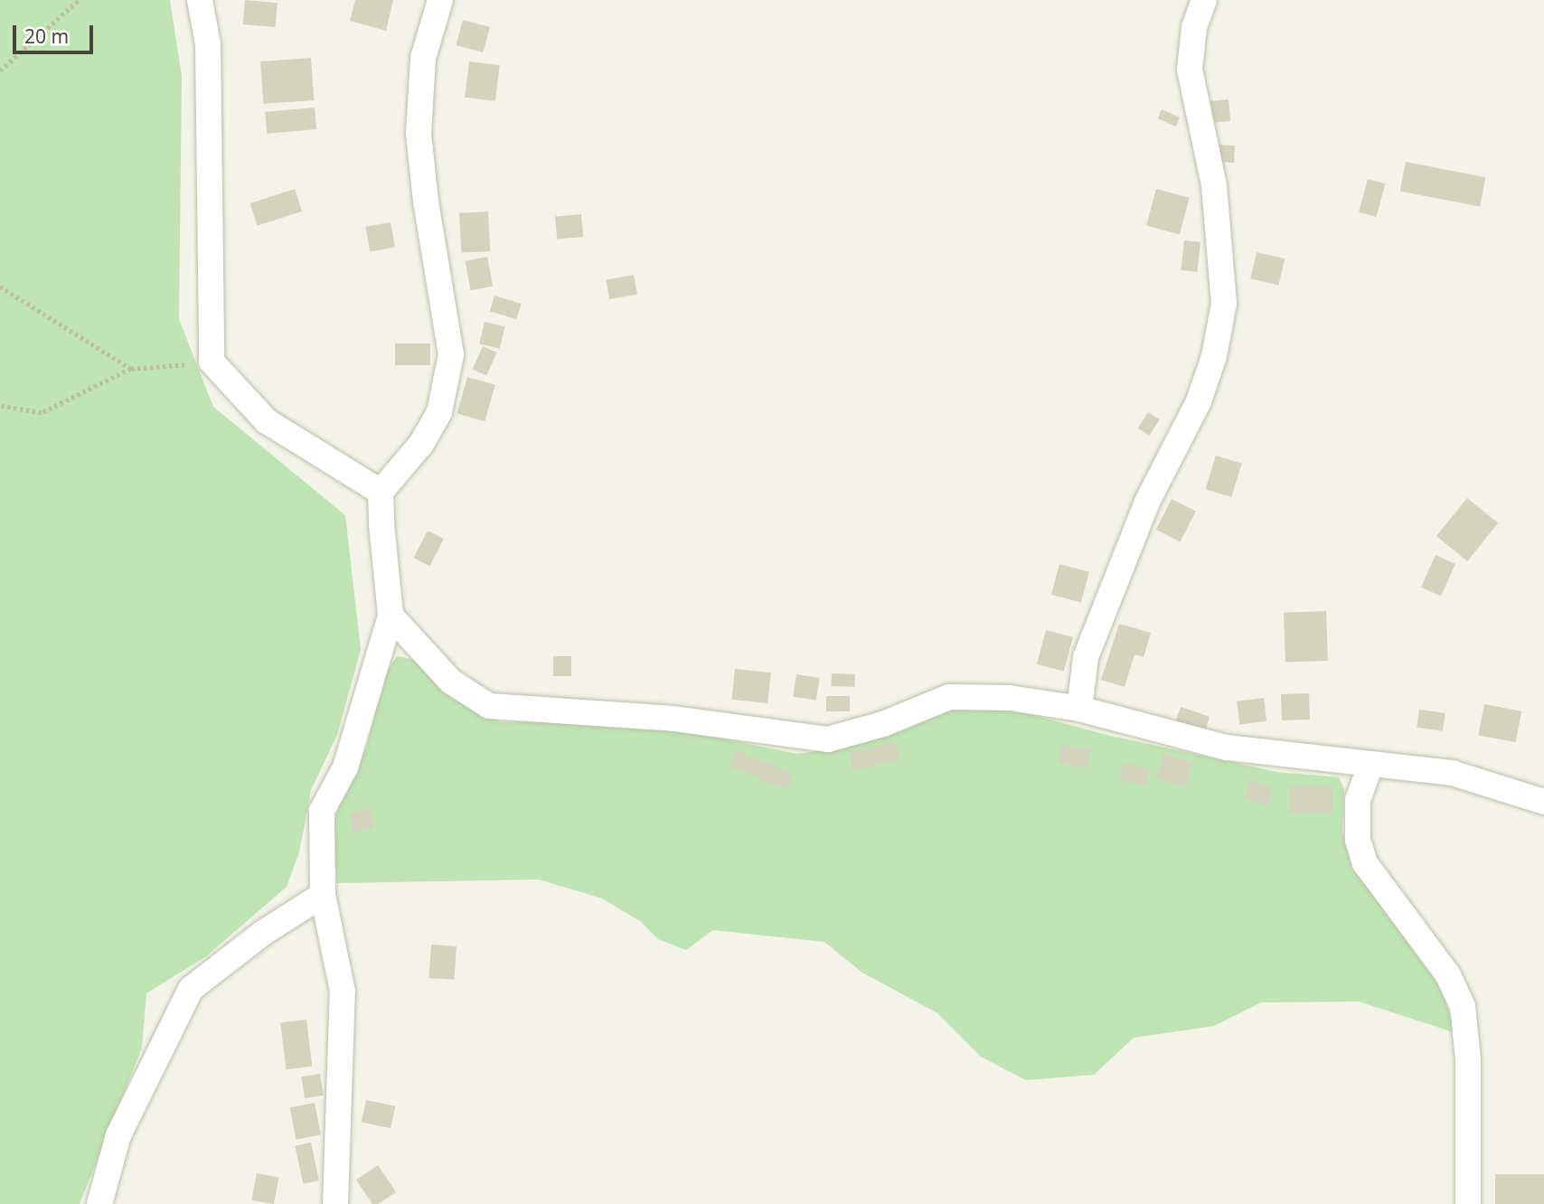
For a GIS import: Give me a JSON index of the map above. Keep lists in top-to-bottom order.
{
  "scale_bar": "20 m"
}
